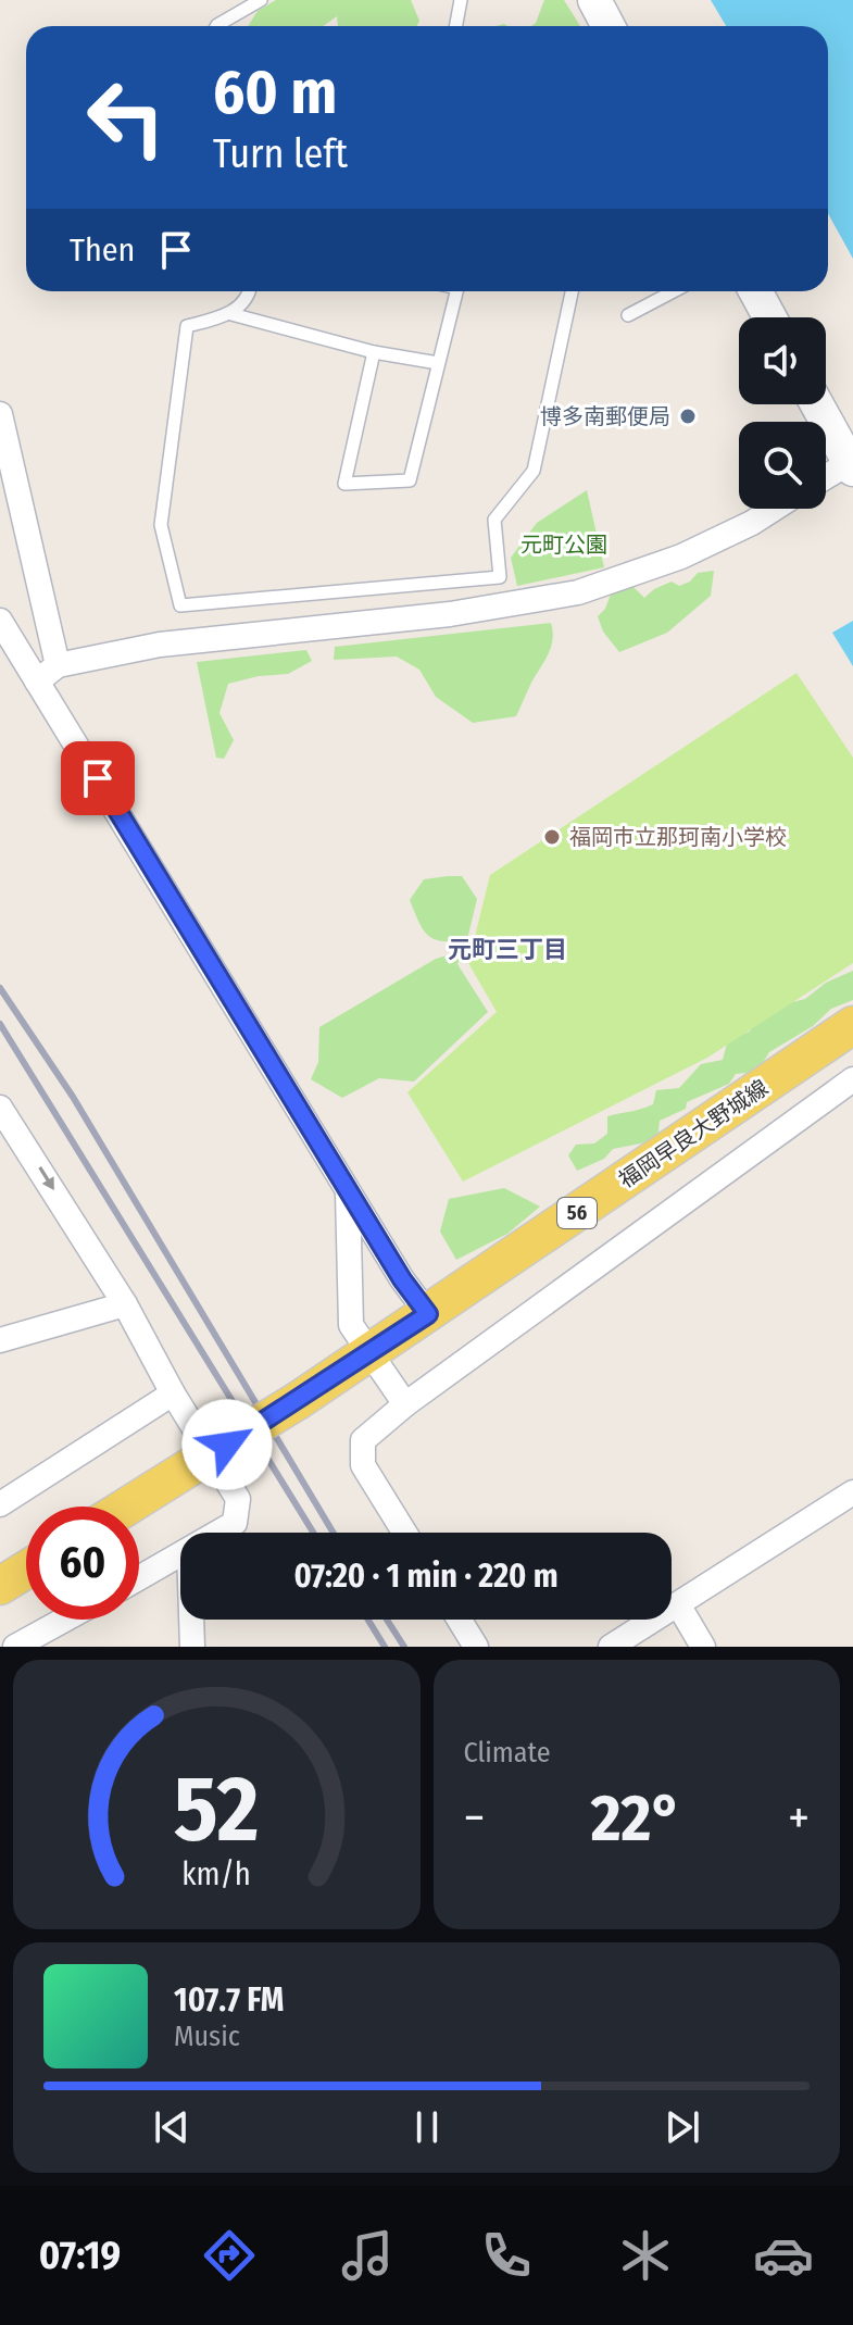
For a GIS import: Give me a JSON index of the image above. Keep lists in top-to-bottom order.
{
  "streets": {
    "main road": ["福岡早良大野城線", "56"]
  },
  "districts": ["元町三丁目"],
  "parks": ["元町公園"],
  "places": ["博多南郵便局", "福岡市立那珂南小学校"],
  "page": {
    "turn": ["60 m", "Turn left"],
    "then": "Then",
    "limit": "60",
    "trip": "07:20 · 1 min · 220 m",
    "tile": "Climate",
    "heat": ["−", "22°", "+"],
    "song": ["107.7 FM", "Music"],
    "tabs": "07:19",
    "gauge": ["52", "km/h"]
  }
}
